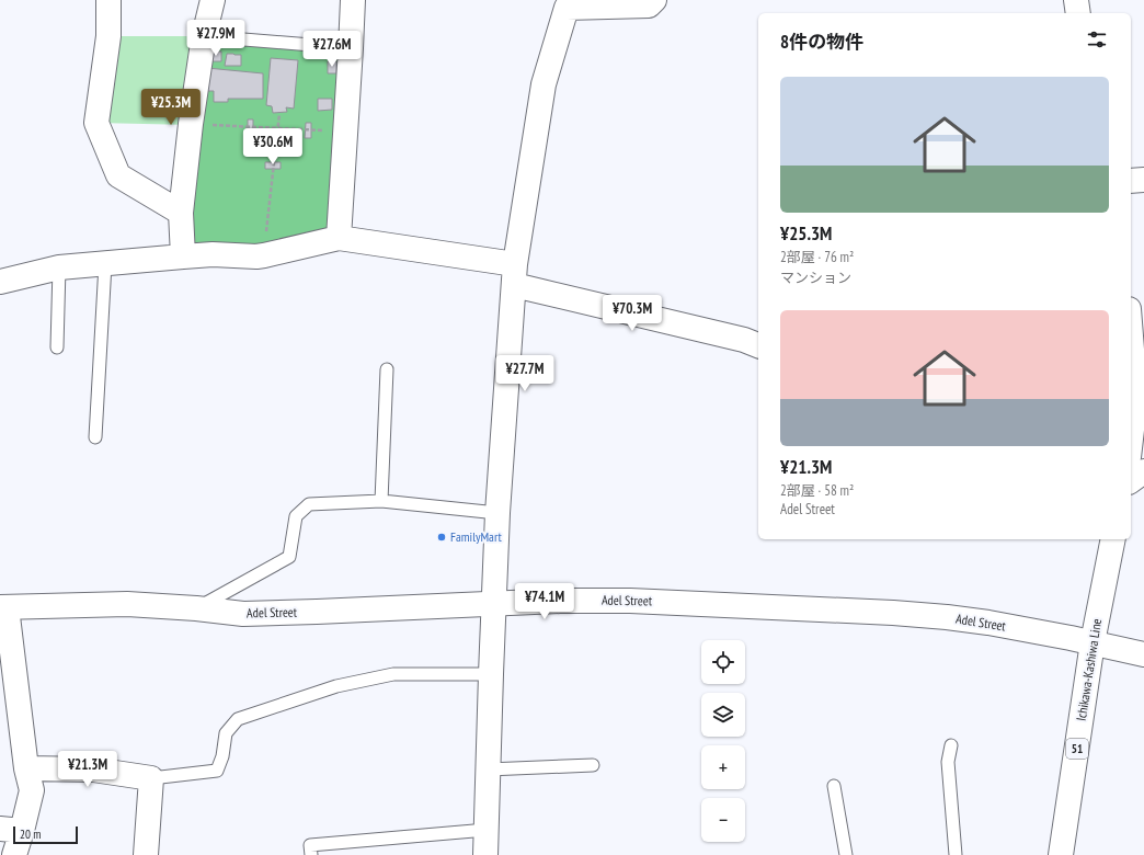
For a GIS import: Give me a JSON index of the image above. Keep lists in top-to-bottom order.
{
  "streets": {
    "street": ["Adel Street", "Ichikawa-Kashiwa Line", "51"]
  },
  "crossings": [
    ["Adel Street", "Ichikawa-Kashiwa Line"]
  ],
  "places": ["FamilyMart"],
  "scale_bar": "20 m",
  "page": {
    "heading": "8件の物件",
    "price": [
      "¥27.9M",
      "¥27.6M",
      "¥25.3M",
      "¥30.6M",
      "¥70.3M",
      "¥27.7M",
      "¥74.1M",
      "¥21.3M"
    ],
    "list": [
      {
        "name": "¥25.3M",
        "note": "2部屋 · 76 m² · マンション"
      },
      {
        "name": "¥21.3M",
        "note": "2部屋 · 58 m² · Adel Street"
      }
    ],
    "map_buttons": ["+", "−"],
    "scale": "20 m"
  }
}
